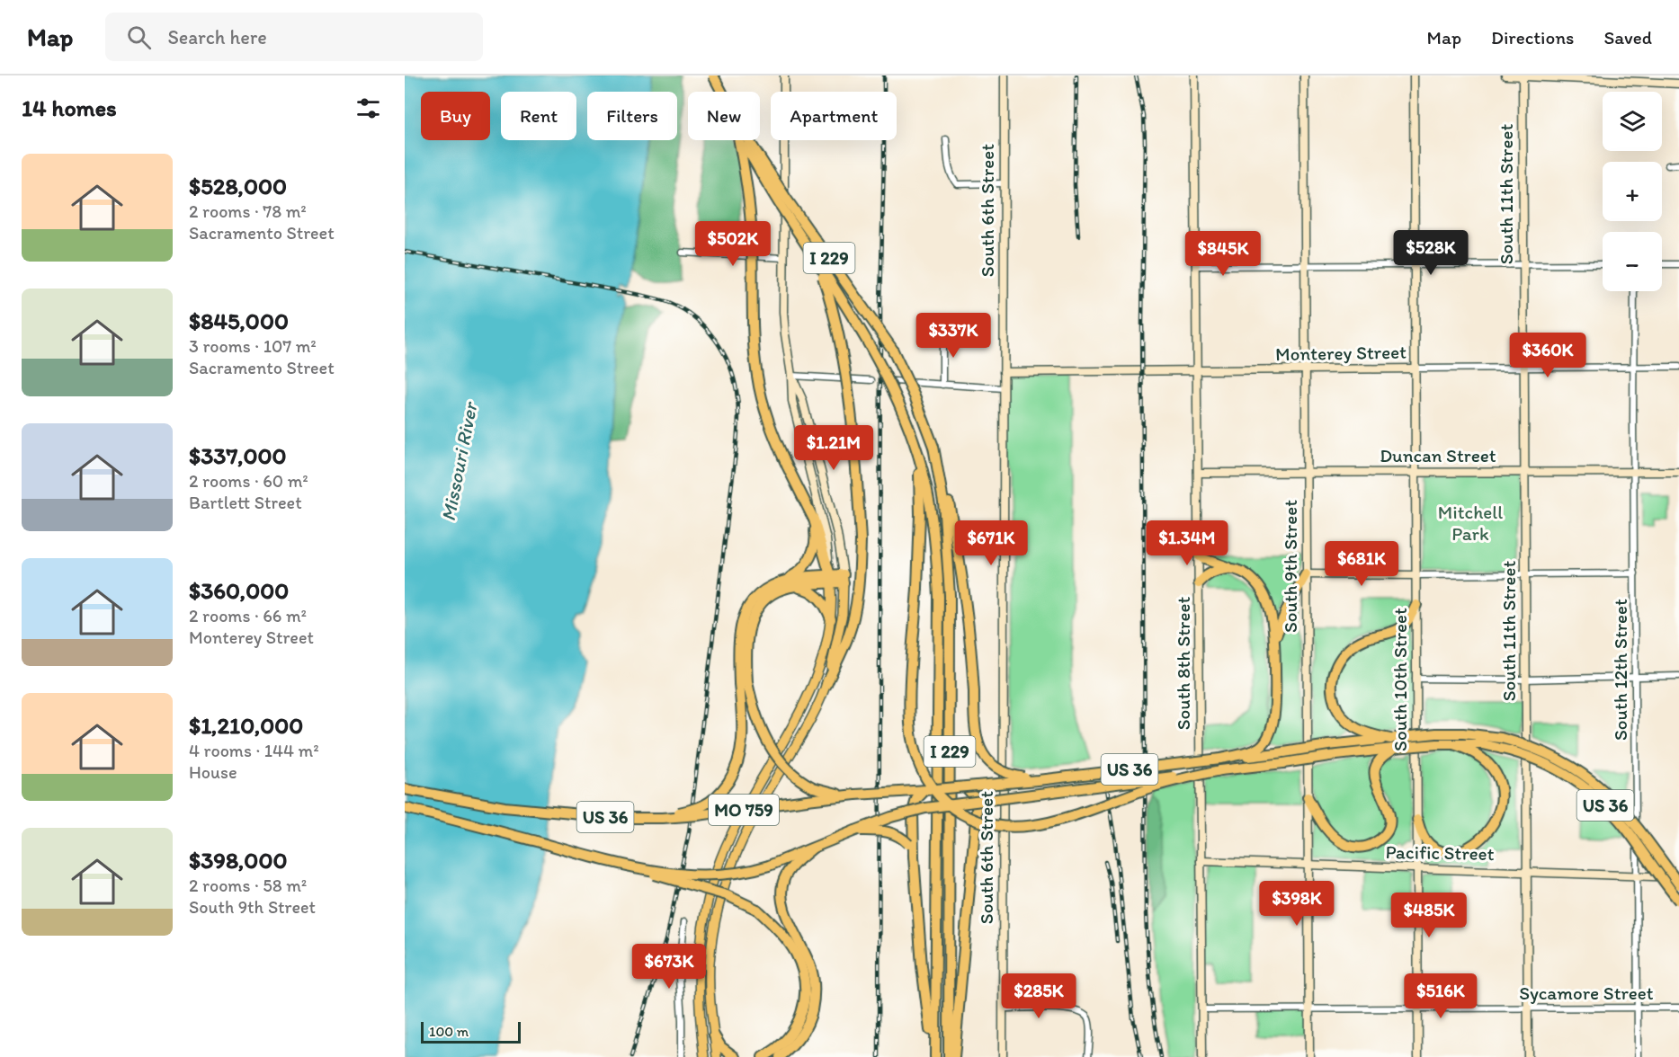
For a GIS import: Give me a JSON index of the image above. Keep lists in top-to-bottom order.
{
  "streets": {
    "highway": ["I 229", "US 36"],
    "main road": [
      "South 11th Street",
      "South 6th Street",
      "Monterey Street",
      "Duncan Street",
      "South 9th Street",
      "South 8th Street",
      "South 10th Street",
      "MO 759",
      "Pacific Street"
    ],
    "street": ["South 12th Street", "Sycamore Street"]
  },
  "crossings": [
    ["South 11th Street", "Monterey Street"],
    ["South 11th Street", "Duncan Street"],
    ["South 11th Street", "Pacific Street"],
    ["South 11th Street", "Sycamore Street"],
    ["South 6th Street", "Monterey Street"],
    ["Monterey Street", "South 9th Street"],
    ["Monterey Street", "South 8th Street"],
    ["Monterey Street", "South 12th Street"],
    ["Monterey Street", "South 10th Street"],
    ["Duncan Street", "South 9th Street"],
    ["Duncan Street", "South 8th Street"],
    ["Duncan Street", "South 12th Street"],
    ["Duncan Street", "South 10th Street"],
    ["South 9th Street", "Pacific Street"],
    ["South 9th Street", "Sycamore Street"],
    ["South 8th Street", "Pacific Street"],
    ["South 8th Street", "Sycamore Street"],
    ["South 12th Street", "Pacific Street"],
    ["South 12th Street", "Sycamore Street"],
    ["South 10th Street", "Pacific Street"],
    ["South 10th Street", "Sycamore Street"]
  ],
  "water": ["Missouri River"],
  "parks": ["Mitchell Park"],
  "scale_bar": "100 m",
  "page": {
    "header": "Map",
    "search": "Search here",
    "nav": ["Map", "Directions", "Saved"],
    "heading": "14 homes",
    "map_buttons": ["+", "−"],
    "chip": [
      "Buy",
      "Rent",
      "Filters",
      "New",
      "Apartment"
    ],
    "list": [
      {
        "name": "$528,000",
        "note": "2 rooms · 78 m² · Sacramento Street"
      },
      {
        "name": "$845,000",
        "note": "3 rooms · 107 m² · Sacramento Street"
      },
      {
        "name": "$337,000",
        "note": "2 rooms · 60 m² · Bartlett Street"
      },
      {
        "name": "$360,000",
        "note": "2 rooms · 66 m² · Monterey Street"
      },
      {
        "name": "$1,210,000",
        "note": "4 rooms · 144 m² · House"
      },
      {
        "name": "$398,000",
        "note": "2 rooms · 58 m² · South 9th Street"
      }
    ],
    "price": [
      "$502K",
      "$528K",
      "$845K",
      "$337K",
      "$360K",
      "$1.21M",
      "$671K",
      "$1.34M",
      "$681K",
      "$398K",
      "$485K",
      "$673K",
      "$285K",
      "$516K"
    ],
    "scale": "100 m"
  }
}
